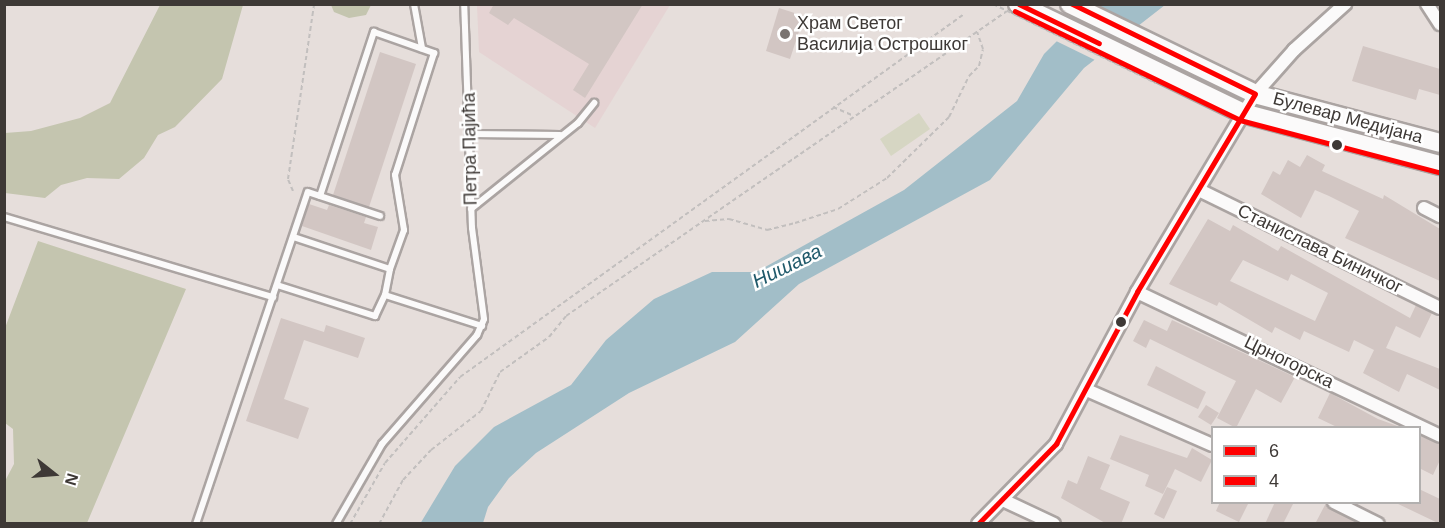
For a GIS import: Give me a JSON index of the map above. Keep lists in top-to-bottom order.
{
  "streets": {
    "main road": ["Булевар Медијана"],
    "street": ["Станислава Биничког", "Црногорска"],
    "lane": ["Петра Пајића"]
  },
  "water": ["Нишава"],
  "places": ["Храм Светог Василија Острошког"],
  "lines": ["transit line 6", "transit line 4"],
  "legend": ["6", "4"],
  "north": "right"
}
